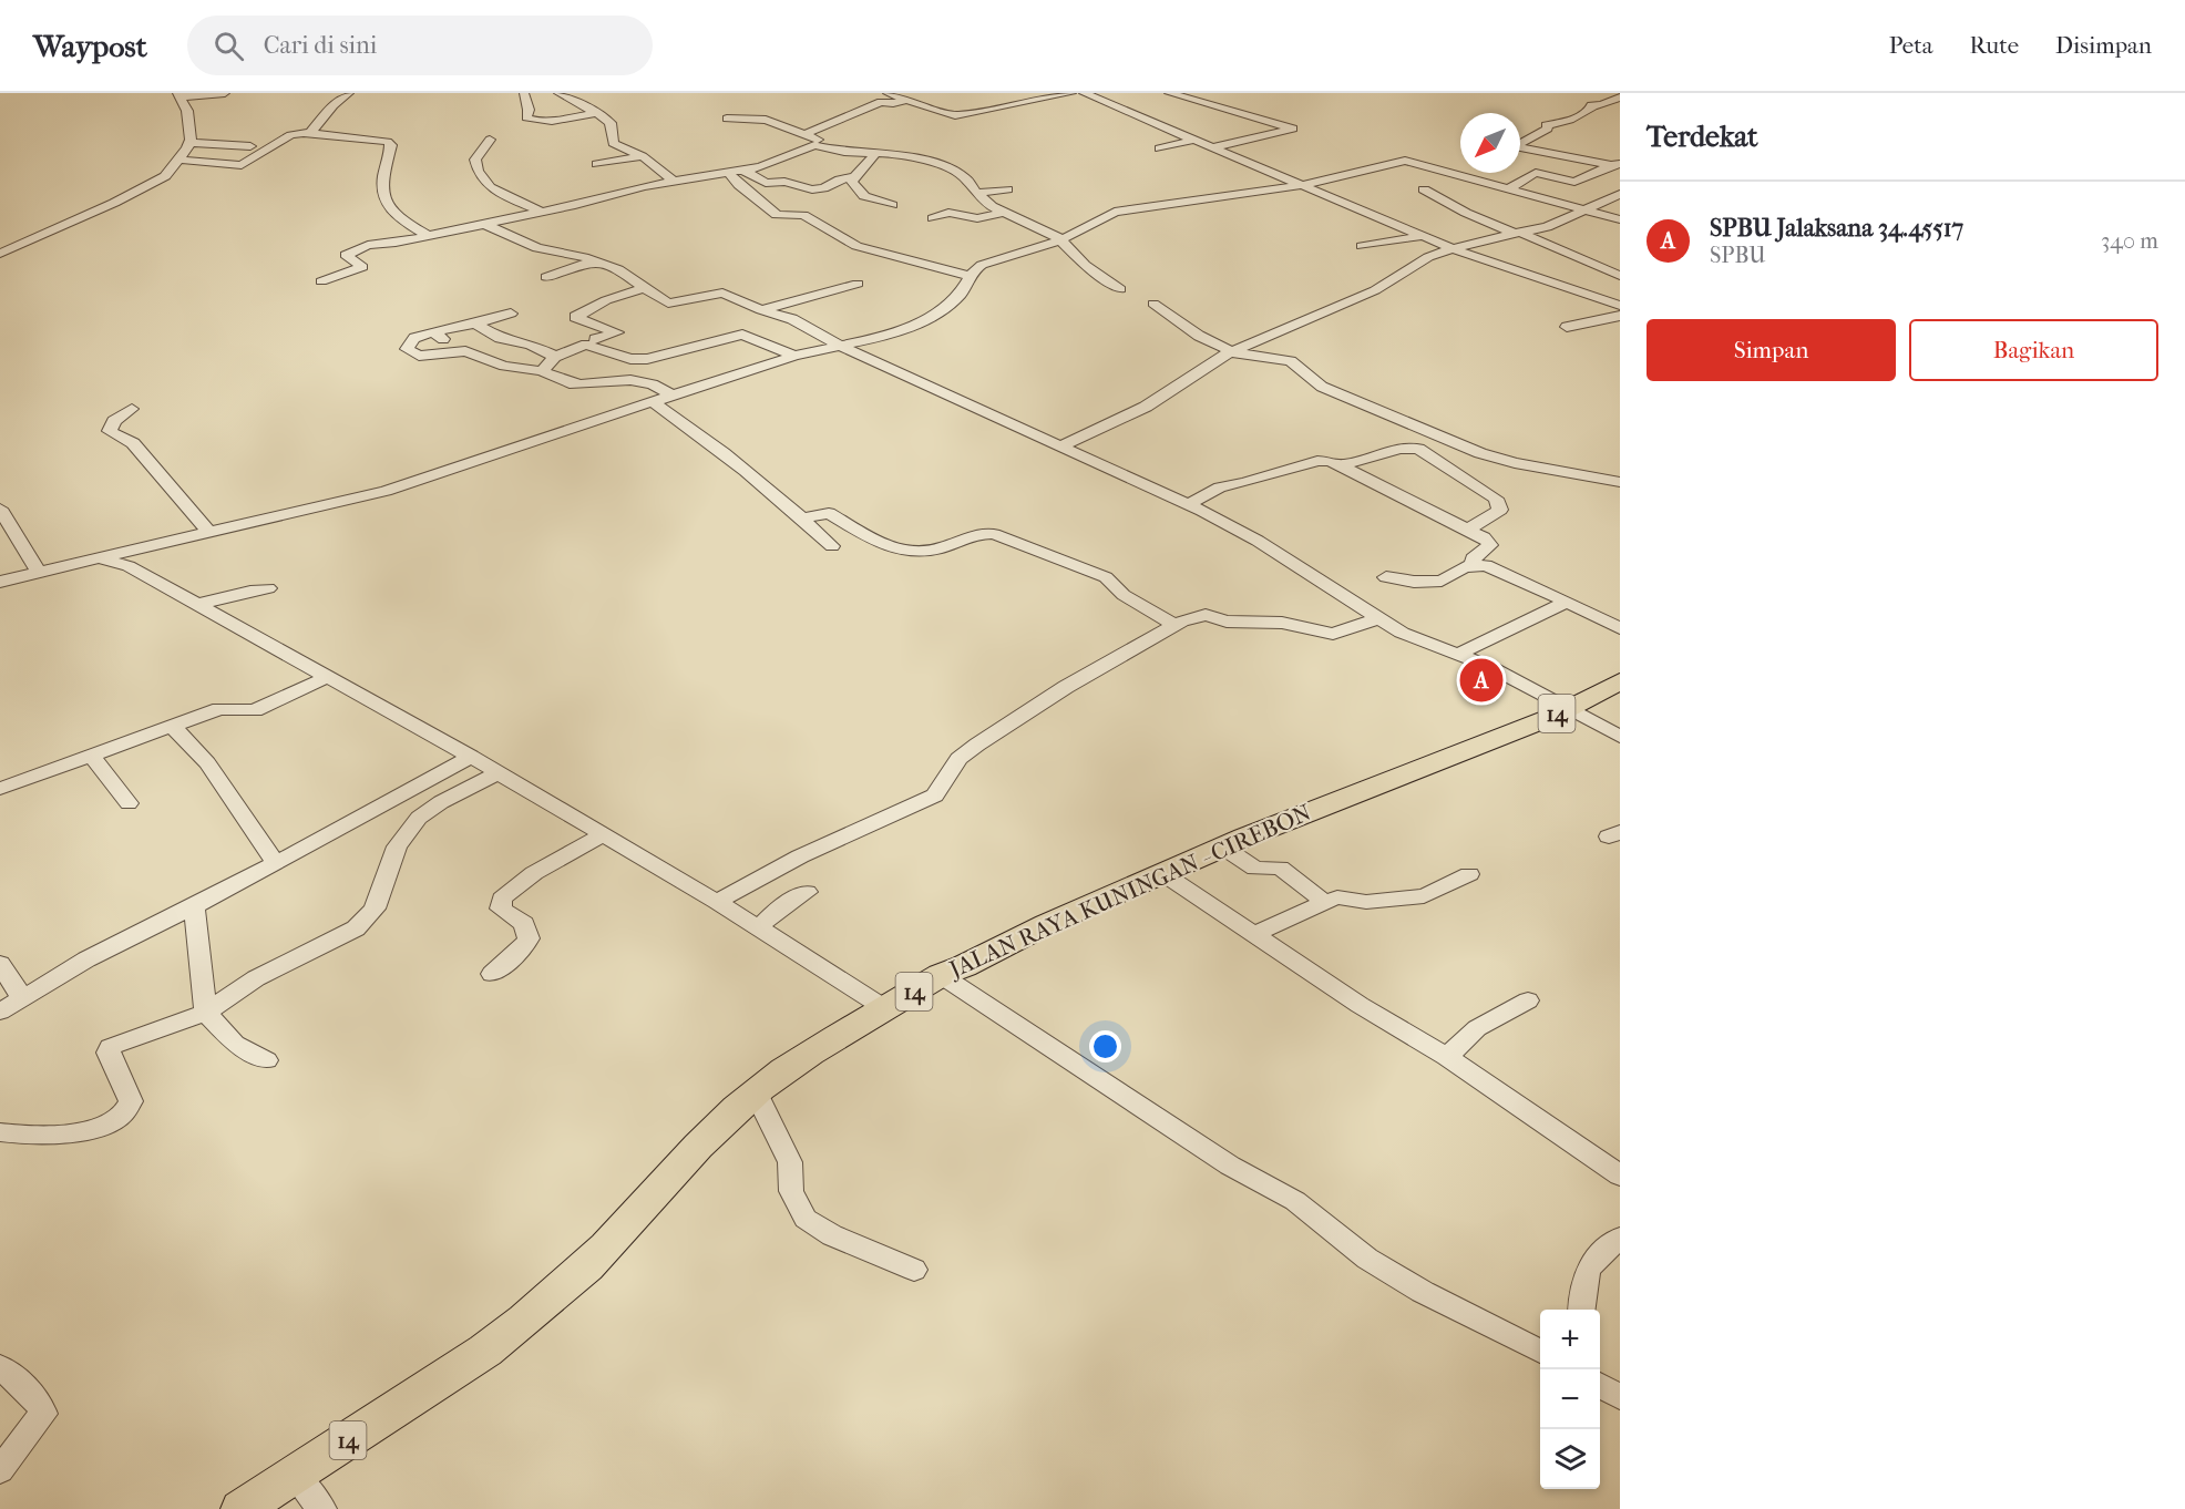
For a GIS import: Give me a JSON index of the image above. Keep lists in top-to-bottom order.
{
  "streets": {
    "highway": ["14", "JALAN RAYA KUNINGAN - CIREBON"]
  },
  "north": "bottom left",
  "page": {
    "header": "Waypost",
    "search": "Cari di sini",
    "nav": ["Peta", "Rute", "Disimpan"],
    "heading": "Terdekat",
    "list": [
      {
        "mark": "A",
        "name": "SPBU Jalaksana 34.45517",
        "note": "SPBU",
        "value": "340 m"
      }
    ],
    "buttons": ["Simpan", "Bagikan"],
    "pins": "A",
    "map_buttons": ["+", "−"]
  }
}
